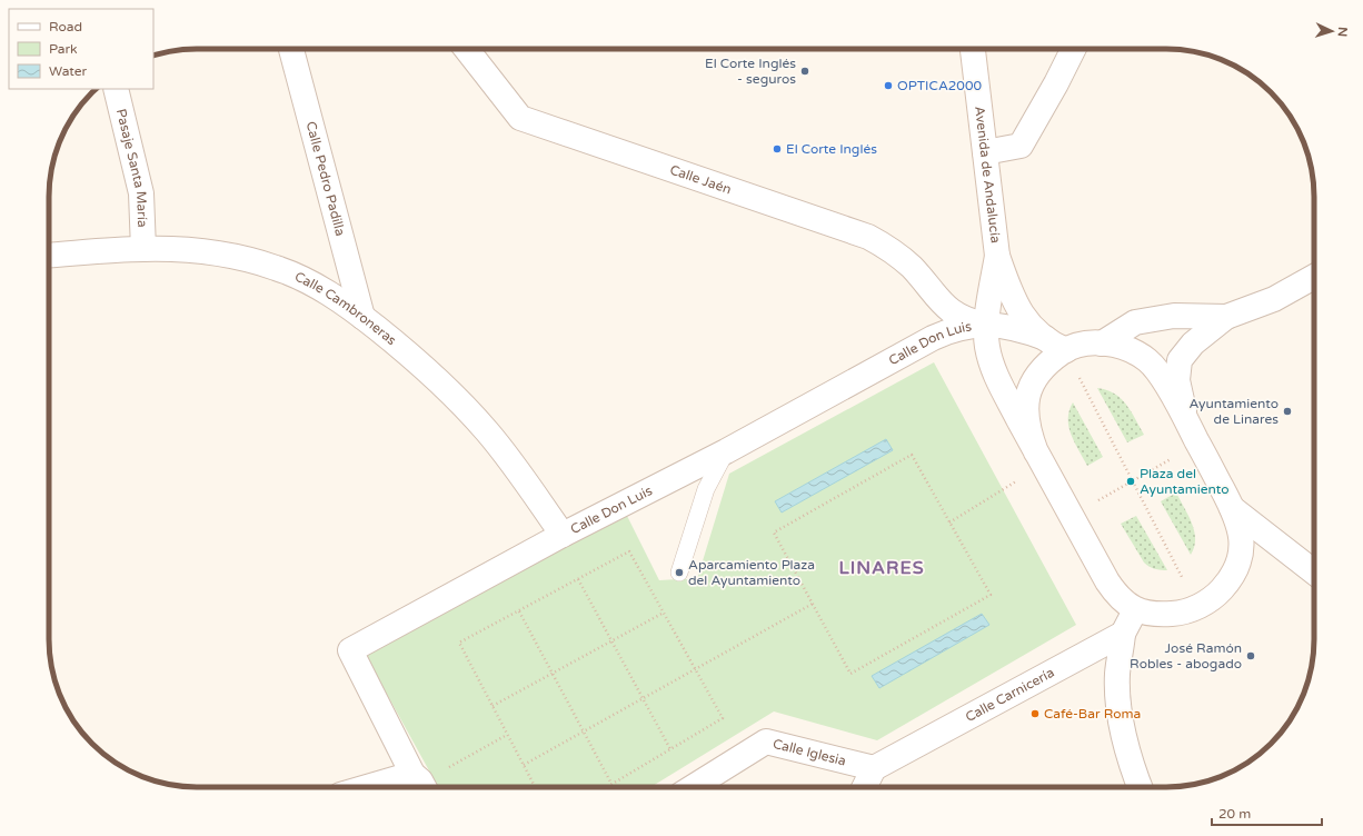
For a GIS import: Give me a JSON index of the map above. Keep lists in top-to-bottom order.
{
  "streets": {
    "street": [
      "Pasaje Santa María",
      "Avenida de Andalucía",
      "Calle Pedro Padilla",
      "Calle Jaén",
      "Calle Cambroneras",
      "Calle Don Luis",
      "Calle Carnicería",
      "Calle Iglesia"
    ]
  },
  "crossings": [
    ["Pasaje Santa María", "Calle Cambroneras"],
    ["Calle Pedro Padilla", "Calle Cambroneras"],
    ["Calle Jaén", "Calle Don Luis"],
    ["Calle Cambroneras", "Calle Don Luis"],
    ["Calle Carnicería", "Calle Iglesia"]
  ],
  "districts": ["LINARES"],
  "places": [
    "El Corte Inglés - seguros",
    "OPTICA2000",
    "El Corte Inglés",
    "Ayuntamiento de Linares",
    "Plaza del Ayuntamiento",
    "Aparcamiento Plaza del Ayuntamiento",
    "José Ramón Robles - abogado",
    "Café-Bar Roma"
  ],
  "legend": ["Road", "Park", "Water"],
  "scale_bar": "20 m",
  "north": "right"
}
